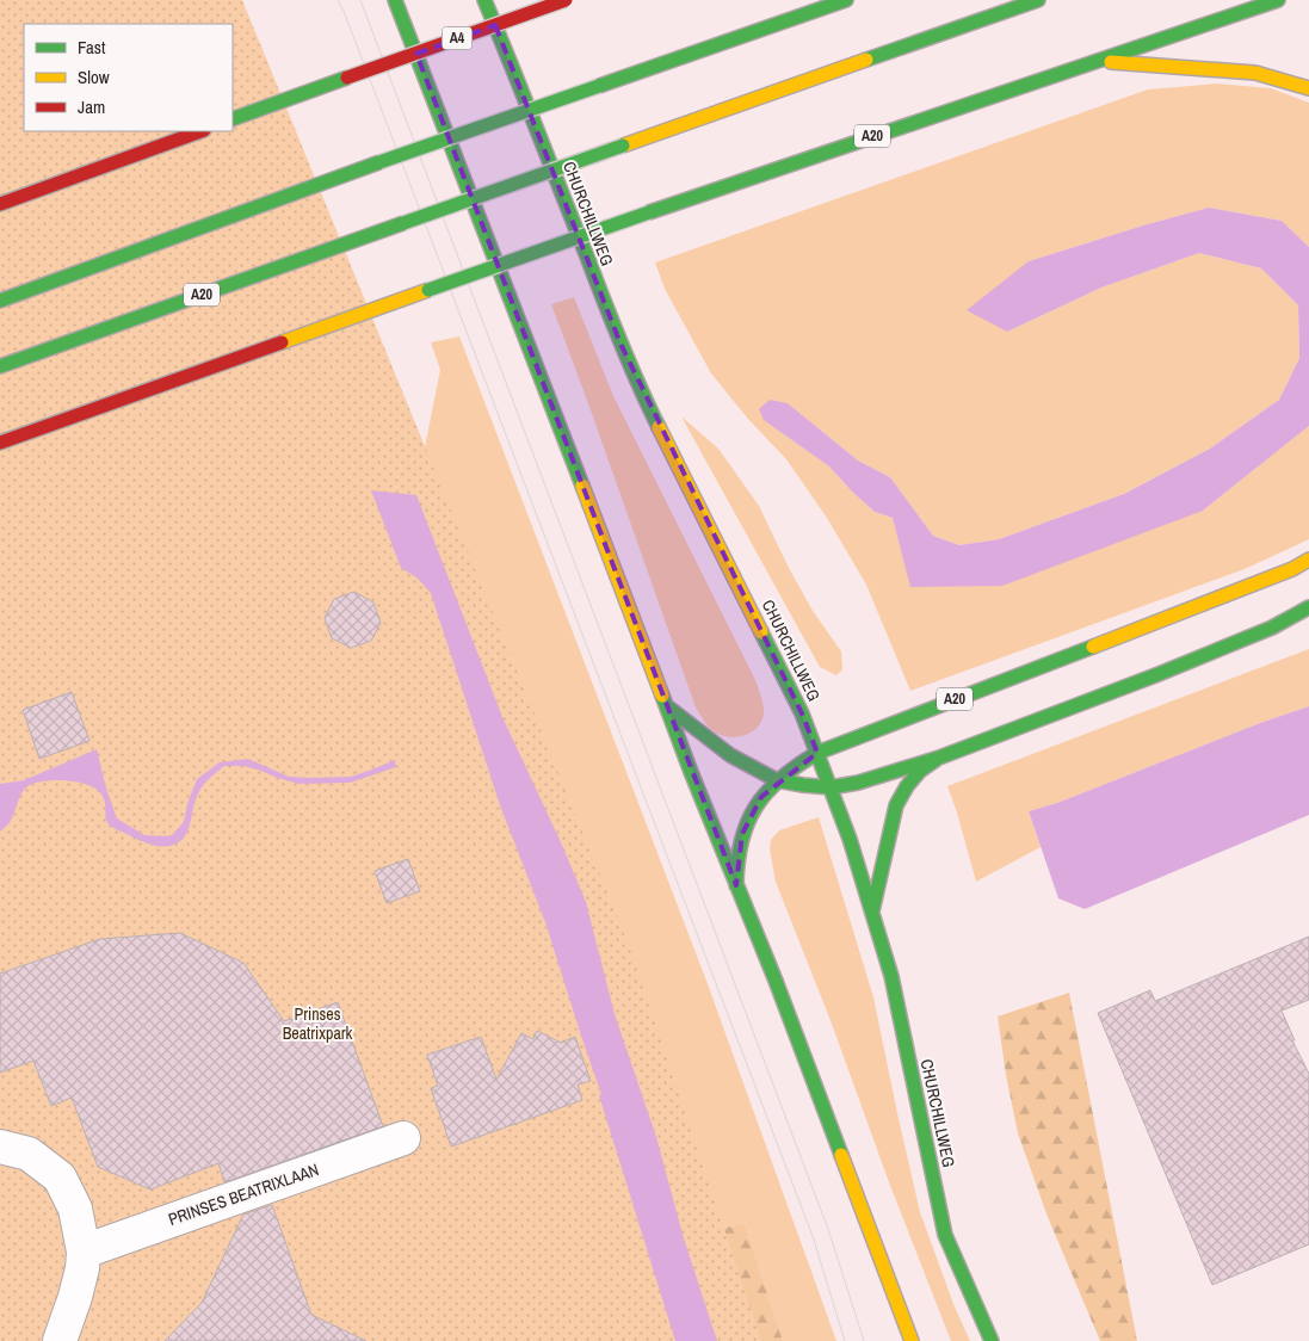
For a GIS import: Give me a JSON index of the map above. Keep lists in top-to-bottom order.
{
  "streets": {
    "main road": ["A4", "A20", "CHURCHILLWEG"],
    "street": ["PRINSES BEATRIXLAAN"]
  },
  "crossings": [
    ["A20", "CHURCHILLWEG"]
  ],
  "parks": ["Prinses Beatrixpark"],
  "legend": ["Fast", "Slow", "Jam"]
}
